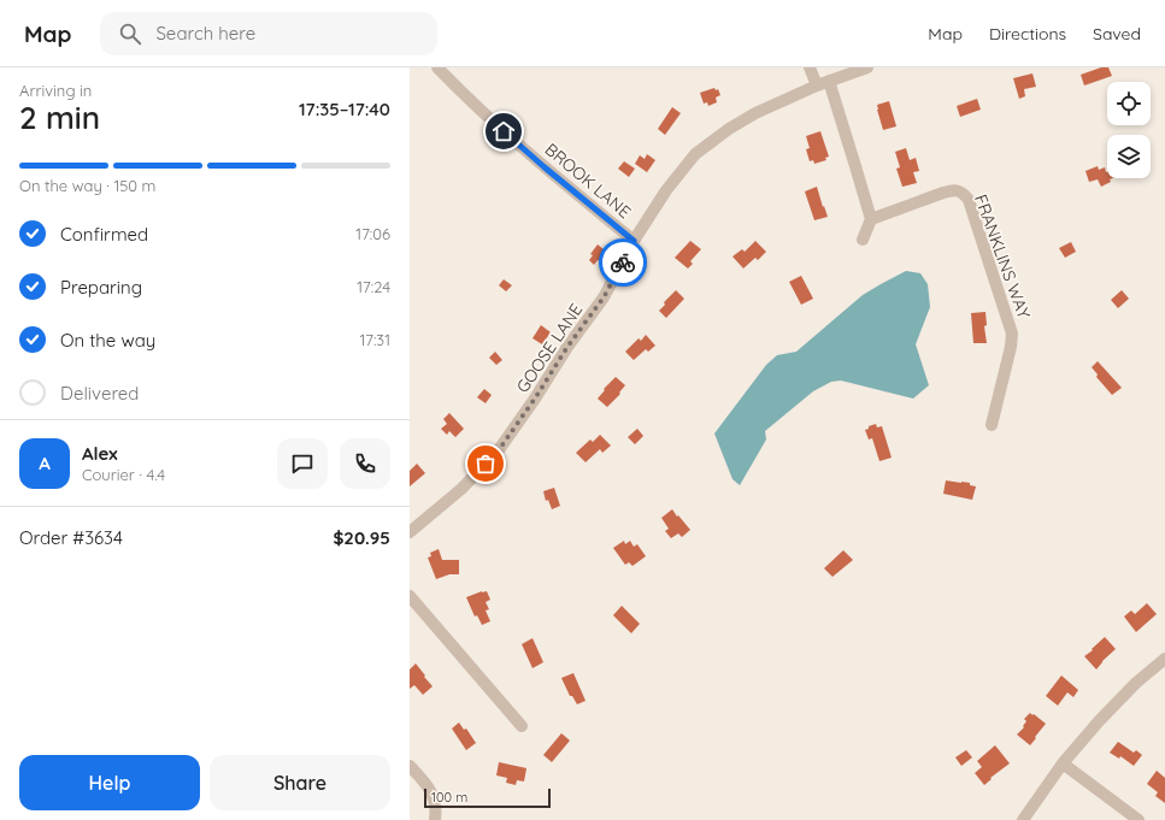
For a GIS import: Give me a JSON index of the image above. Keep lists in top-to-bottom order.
{
  "streets": {
    "street": ["BROOK LANE", "FRANKLINS WAY", "GOOSE LANE"]
  },
  "crossings": [
    ["BROOK LANE", "GOOSE LANE"]
  ],
  "scale_bar": "100 m",
  "page": {
    "header": "Map",
    "search": "Search here",
    "nav": ["Map", "Directions", "Saved"],
    "heading": ["2 min", "Arriving in", "17:35–17:40"],
    "panel": [
      "Alex",
      "Courier · 4.4",
      "Order #3634",
      "$20.95"
    ],
    "bar": "On the way · 150 m",
    "list": [
      ["Confirmed", "17:06"],
      ["Preparing", "17:24"],
      ["On the way", "17:31"],
      "Delivered"
    ],
    "round": "A",
    "buttons": ["Help", "Share"],
    "scale": "100 m"
  }
}
